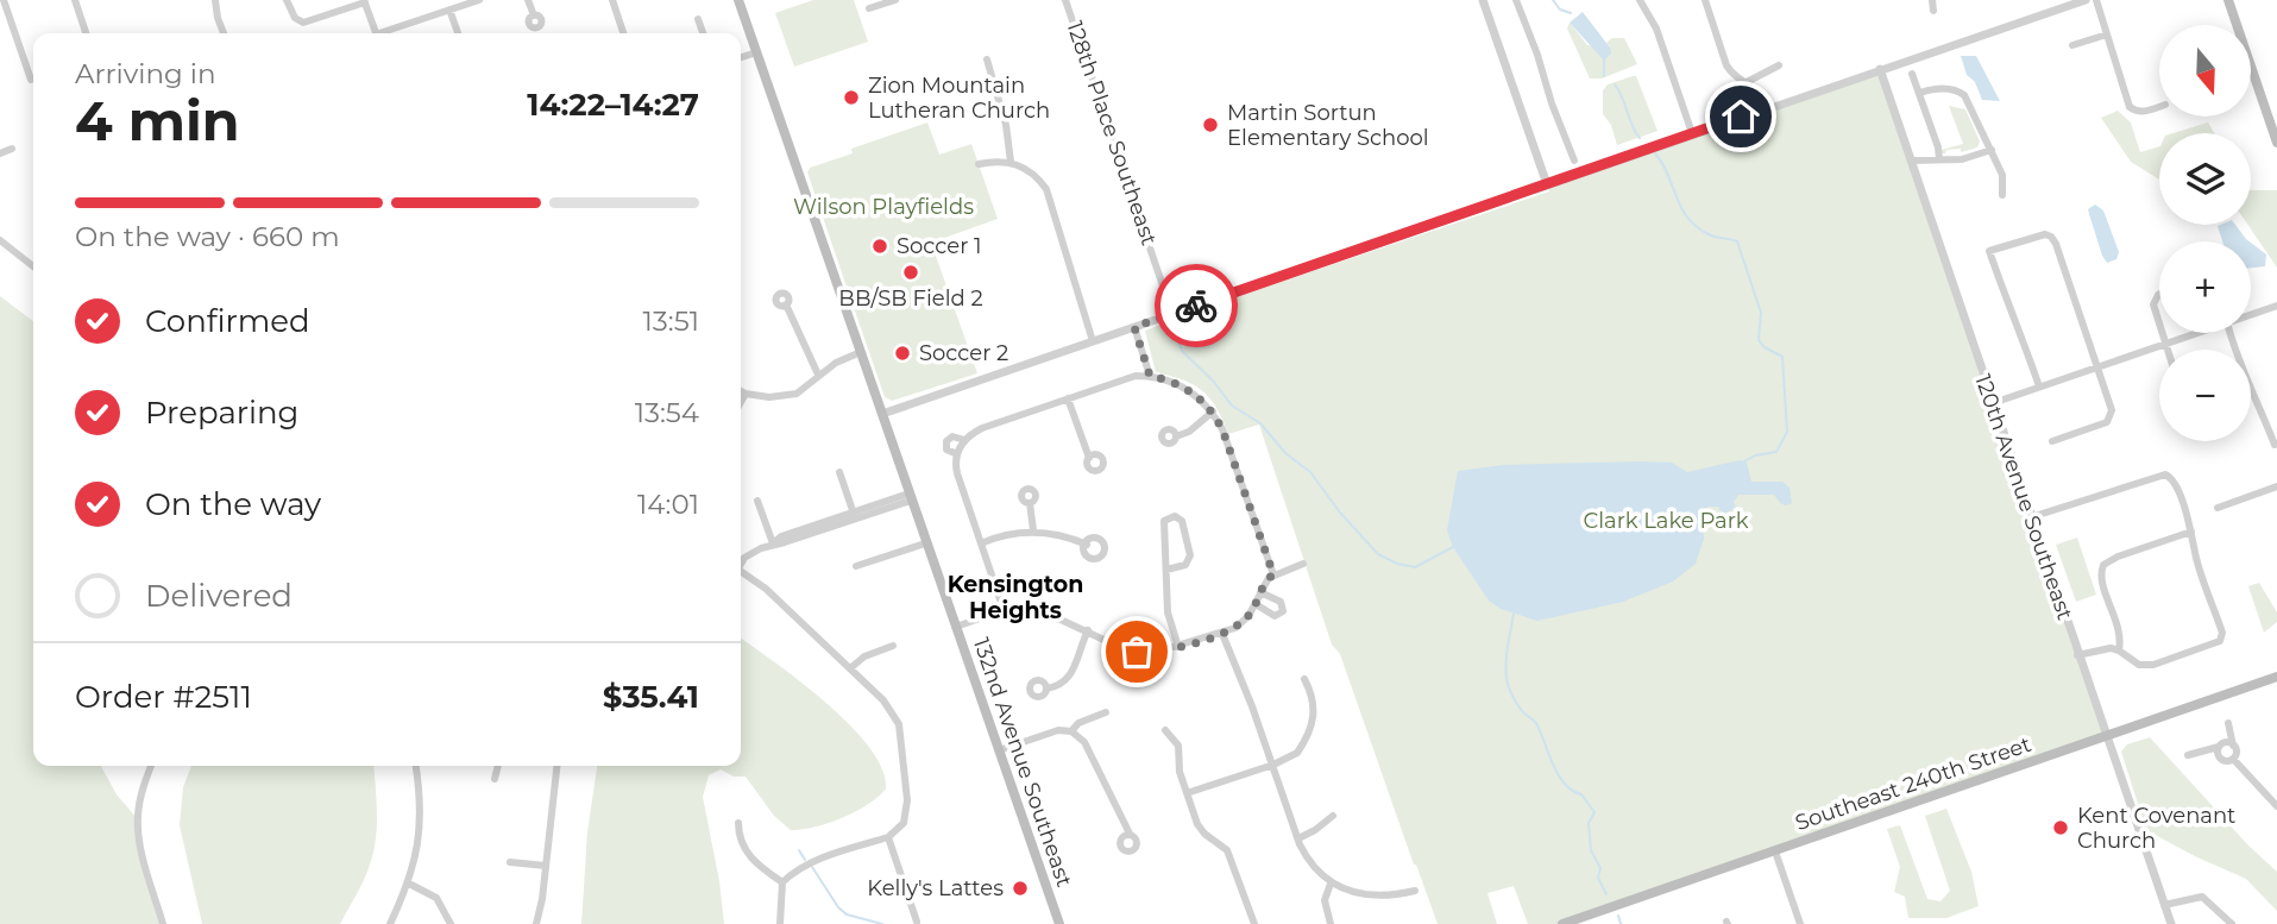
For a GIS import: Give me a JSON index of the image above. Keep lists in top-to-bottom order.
{
  "streets": {
    "main road": ["132nd Avenue Southeast", "Southeast 240th Street"],
    "street": ["128th Place Southeast", "120th Avenue Southeast"]
  },
  "crossings": [
    ["120th Avenue Southeast", "Southeast 240th Street"]
  ],
  "districts": ["Kensington Heights"],
  "parks": ["Wilson Playfields", "Clark Lake Park"],
  "places": [
    "Zion Mountain Lutheran Church",
    "Martin Sortun Elementary School",
    "Soccer 1",
    "BB/SB Field 2",
    "Soccer 2",
    "Kent Covenant Church",
    "Kelly's Lattes"
  ],
  "north": "bottom",
  "page": {
    "map_buttons": ["+", "−"],
    "heading": ["4 min", "Arriving in", "14:22–14:27"],
    "panel": ["Order #2511", "$35.41"],
    "bar": "On the way · 660 m",
    "list": [
      ["Confirmed", "13:51"],
      ["Preparing", "13:54"],
      ["On the way", "14:01"],
      "Delivered"
    ]
  }
}
